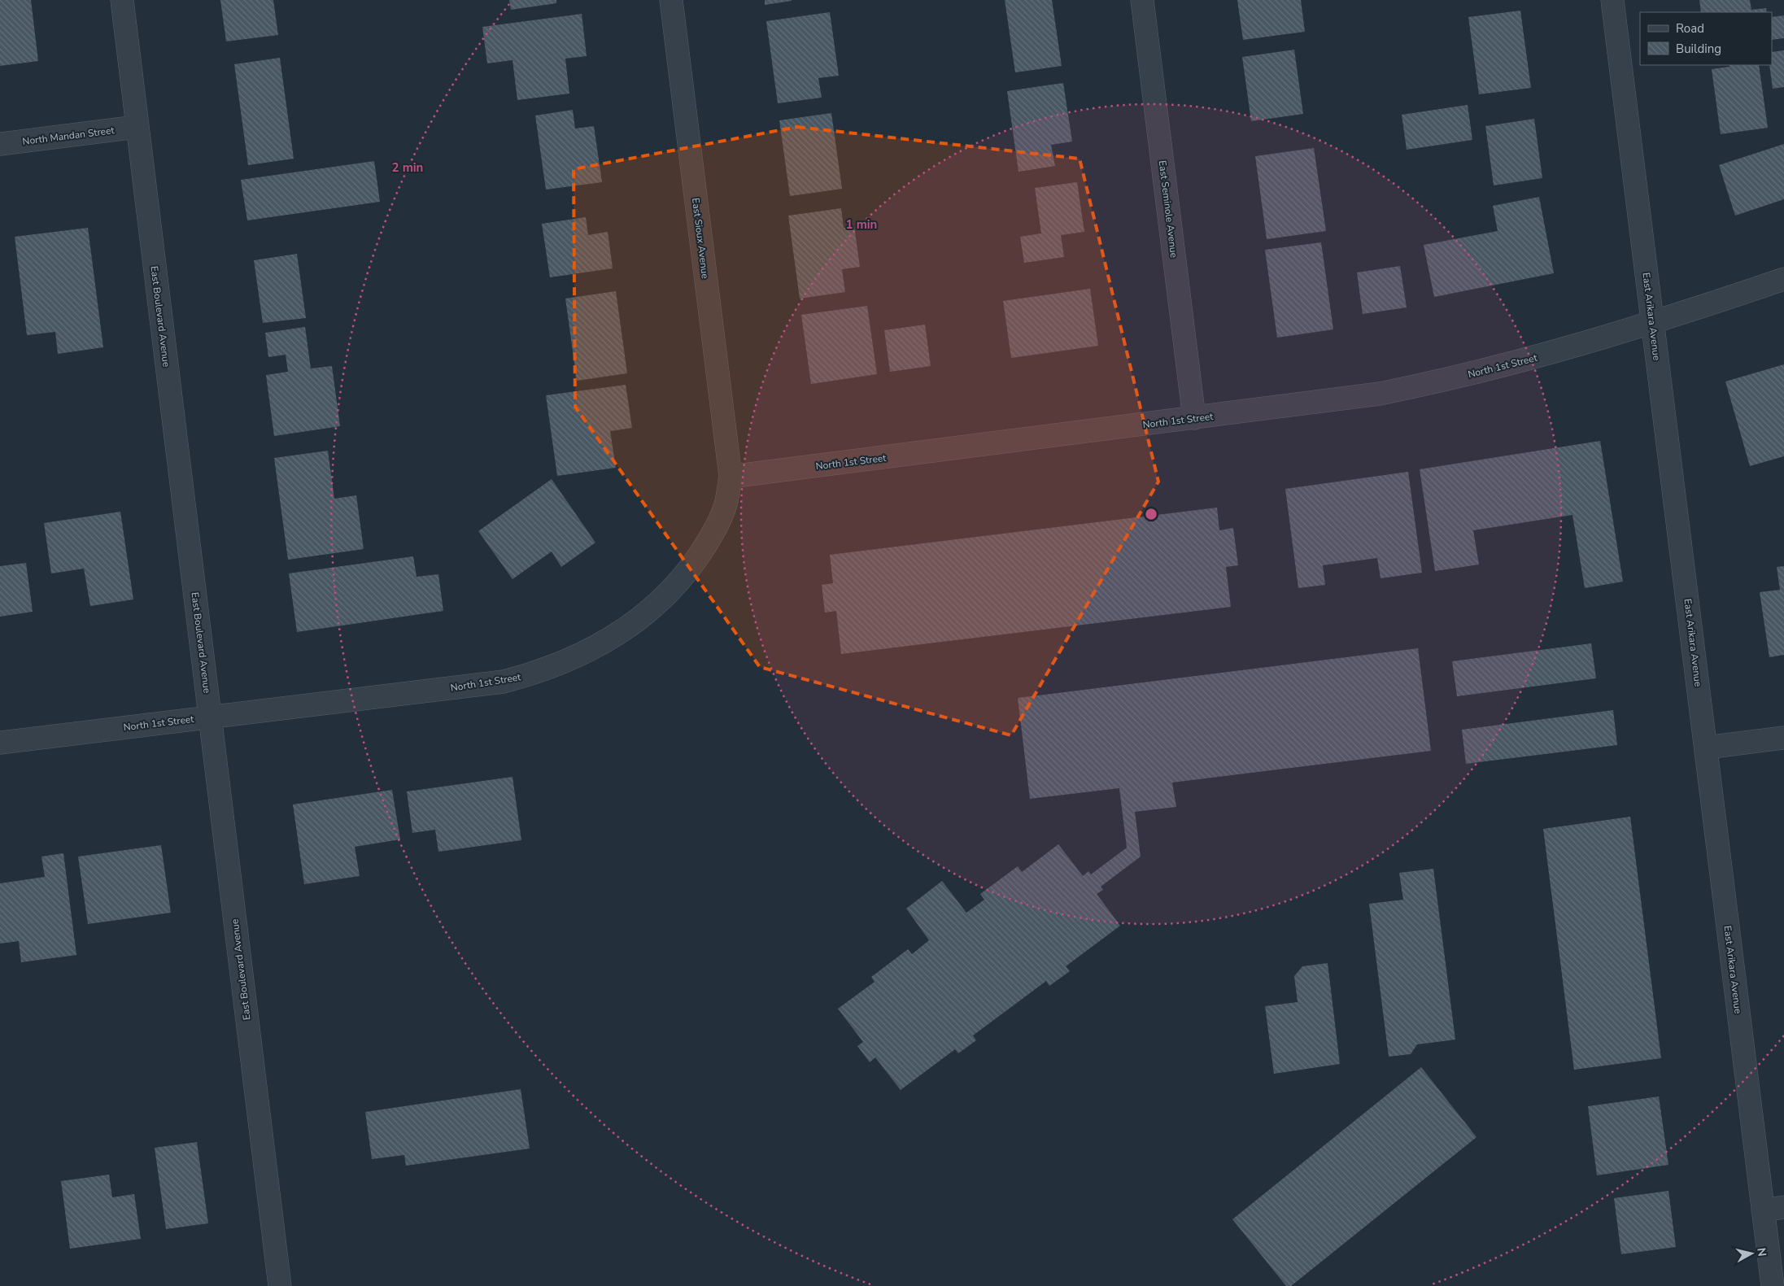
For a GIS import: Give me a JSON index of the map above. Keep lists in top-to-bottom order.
{
  "streets": {
    "street": [
      "North Mandan Street",
      "East Seminole Avenue",
      "East Sioux Avenue",
      "East Boulevard Avenue",
      "East Arikara Avenue",
      "North 1st Street"
    ]
  },
  "crossings": [
    ["North Mandan Street", "East Boulevard Avenue"],
    ["East Seminole Avenue", "North 1st Street"],
    ["East Sioux Avenue", "North 1st Street"],
    ["East Boulevard Avenue", "North 1st Street"],
    ["East Arikara Avenue", "North 1st Street"]
  ],
  "legend": ["Road", "Building"],
  "north": "right",
  "rings": ["2 min", "1 min"]
}
